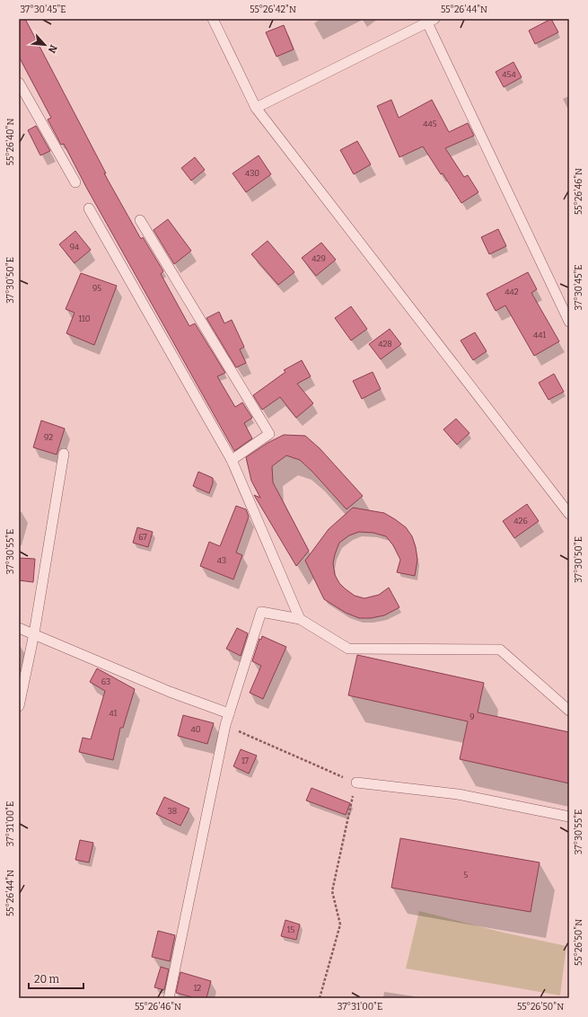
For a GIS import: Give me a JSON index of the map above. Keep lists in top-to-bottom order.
{
  "house_numbers": [
    "454",
    "445",
    "430",
    "94",
    "429",
    "95",
    "442",
    "110",
    "441",
    "428",
    "92",
    "426",
    "67",
    "43",
    "63",
    "41",
    "9",
    "40",
    "17",
    "38",
    "5",
    "15",
    "12"
  ],
  "scale_bar": "20 m",
  "north": "bottom right",
  "coordinates": [
    "37°30'45\"E",
    "55°26'42\"N",
    "55°26'44\"N",
    "55°26'40\"N",
    "55°26'46\"N",
    "37°30'50\"E",
    "37°30'55\"E",
    "37°31'00\"E",
    "55°26'50\"N"
  ]
}
